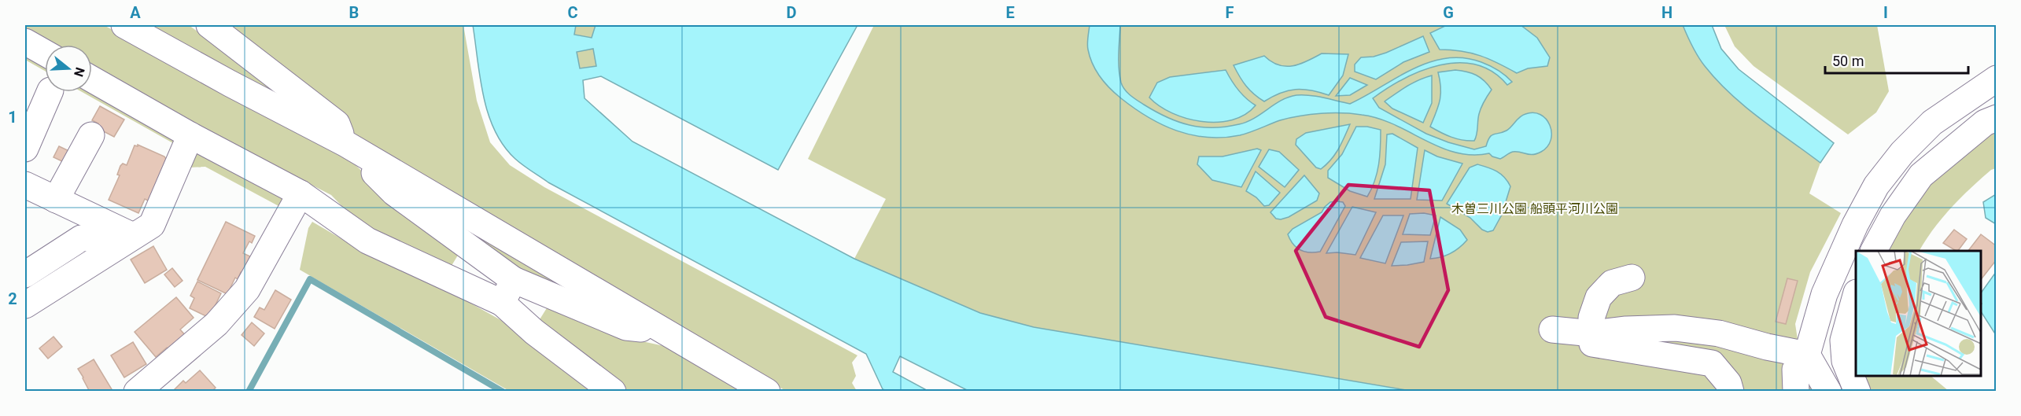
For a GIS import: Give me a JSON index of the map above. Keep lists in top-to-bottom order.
{
  "parks": ["木曽三川公園 船頭平河川公園"],
  "scale_bar": "50 m",
  "north": "right",
  "grid": {
    "columns": [
      "A",
      "B",
      "C",
      "D",
      "E",
      "F",
      "G",
      "H",
      "I"
    ],
    "rows": ["1", "2"]
  }
}
